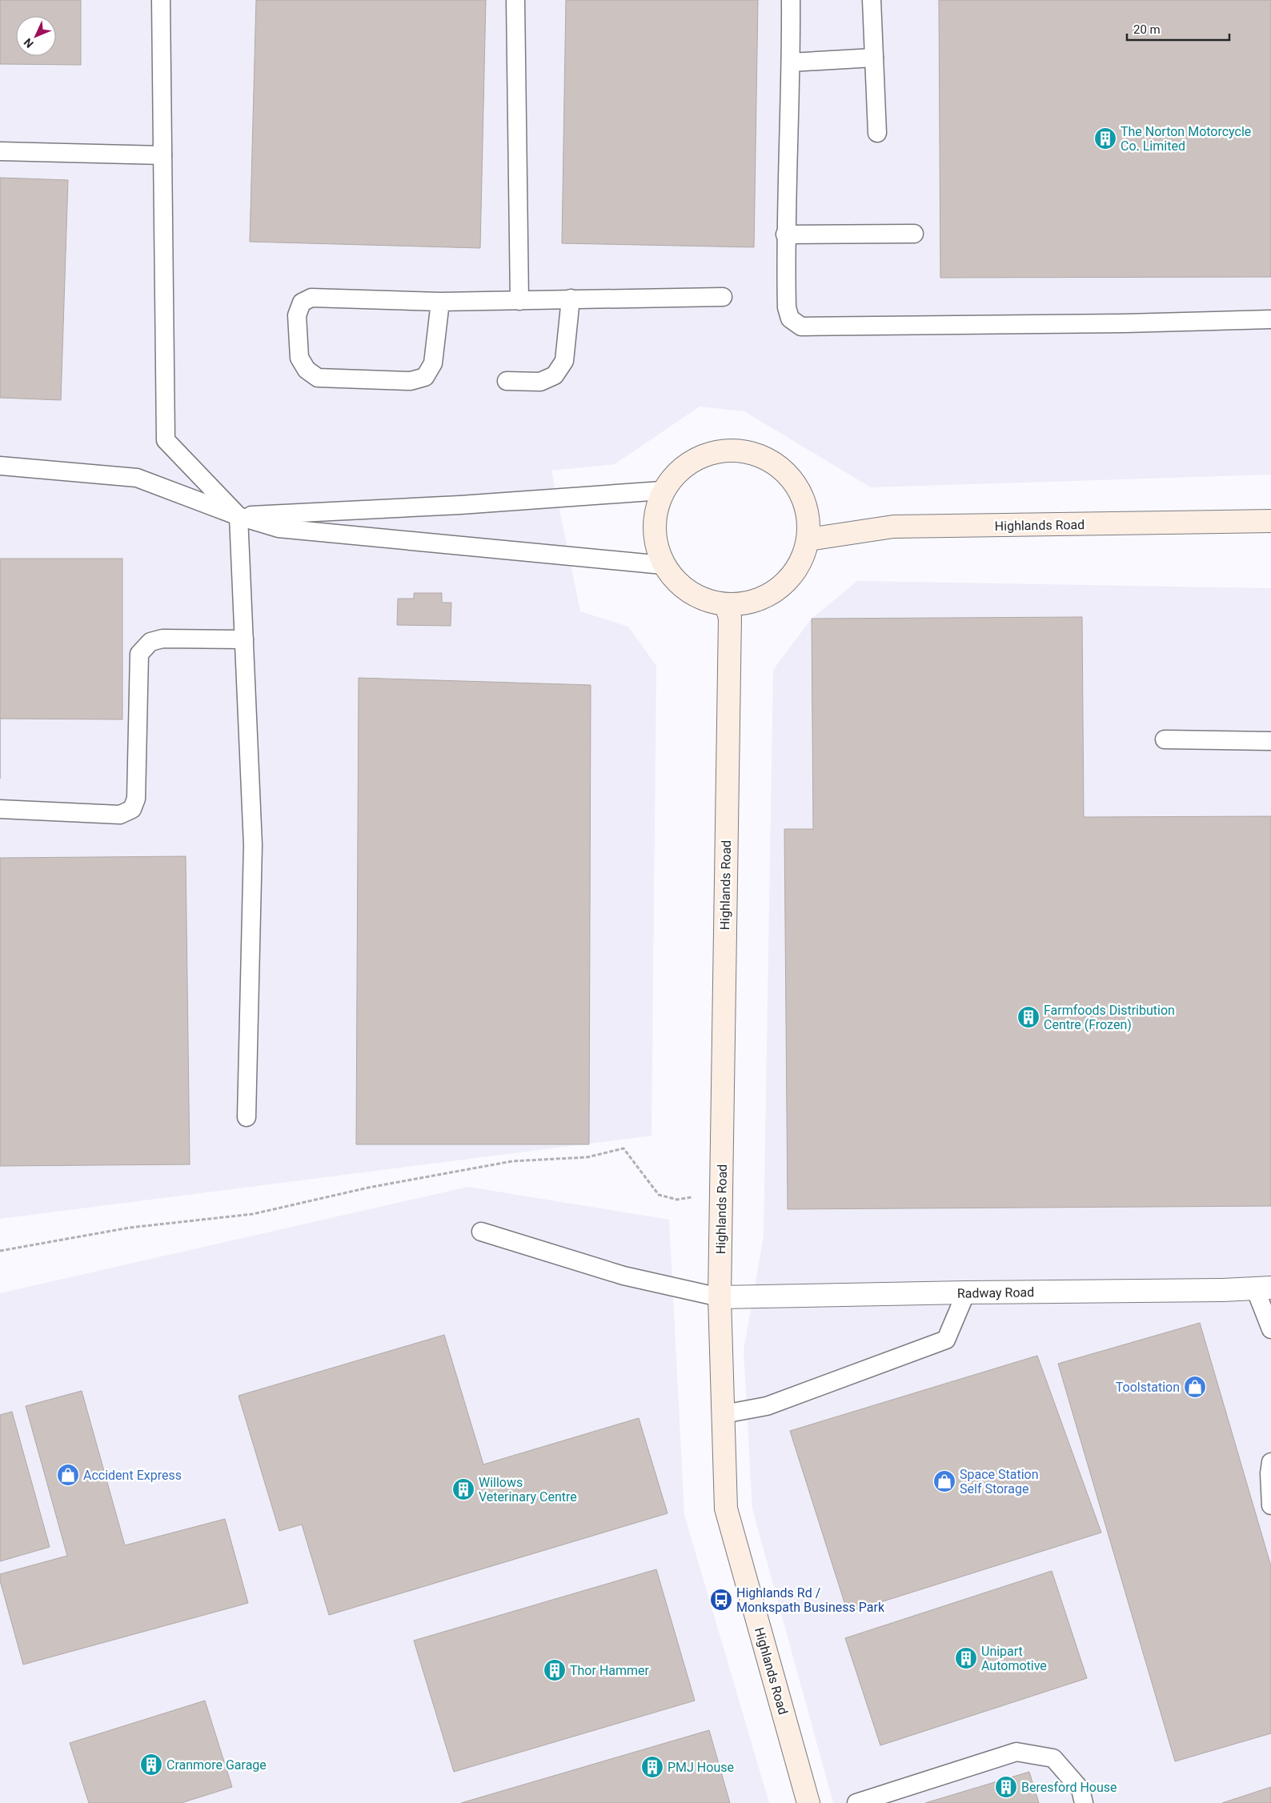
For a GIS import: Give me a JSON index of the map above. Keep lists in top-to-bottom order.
{
  "streets": {
    "street": ["Highlands Road", "Radway Road"]
  },
  "crossings": [
    ["Highlands Road", "Radway Road"]
  ],
  "places": {
    "building": [
      "The Norton Motorcycle Co. Limited",
      "Farmfoods Distribution Centre (Frozen)",
      "Willows Veterinary Centre",
      "Unipart Automotive",
      "Thor Hammer",
      "Cranmore Garage",
      "PMJ House",
      "Beresford House"
    ],
    "shop": ["Toolstation", "Accident Express", "Space Station Self Storage"],
    "bus stop": ["Highlands Rd / Monkspath Business Park"]
  },
  "scale_bar": "20 m",
  "north": "bottom left"
}
